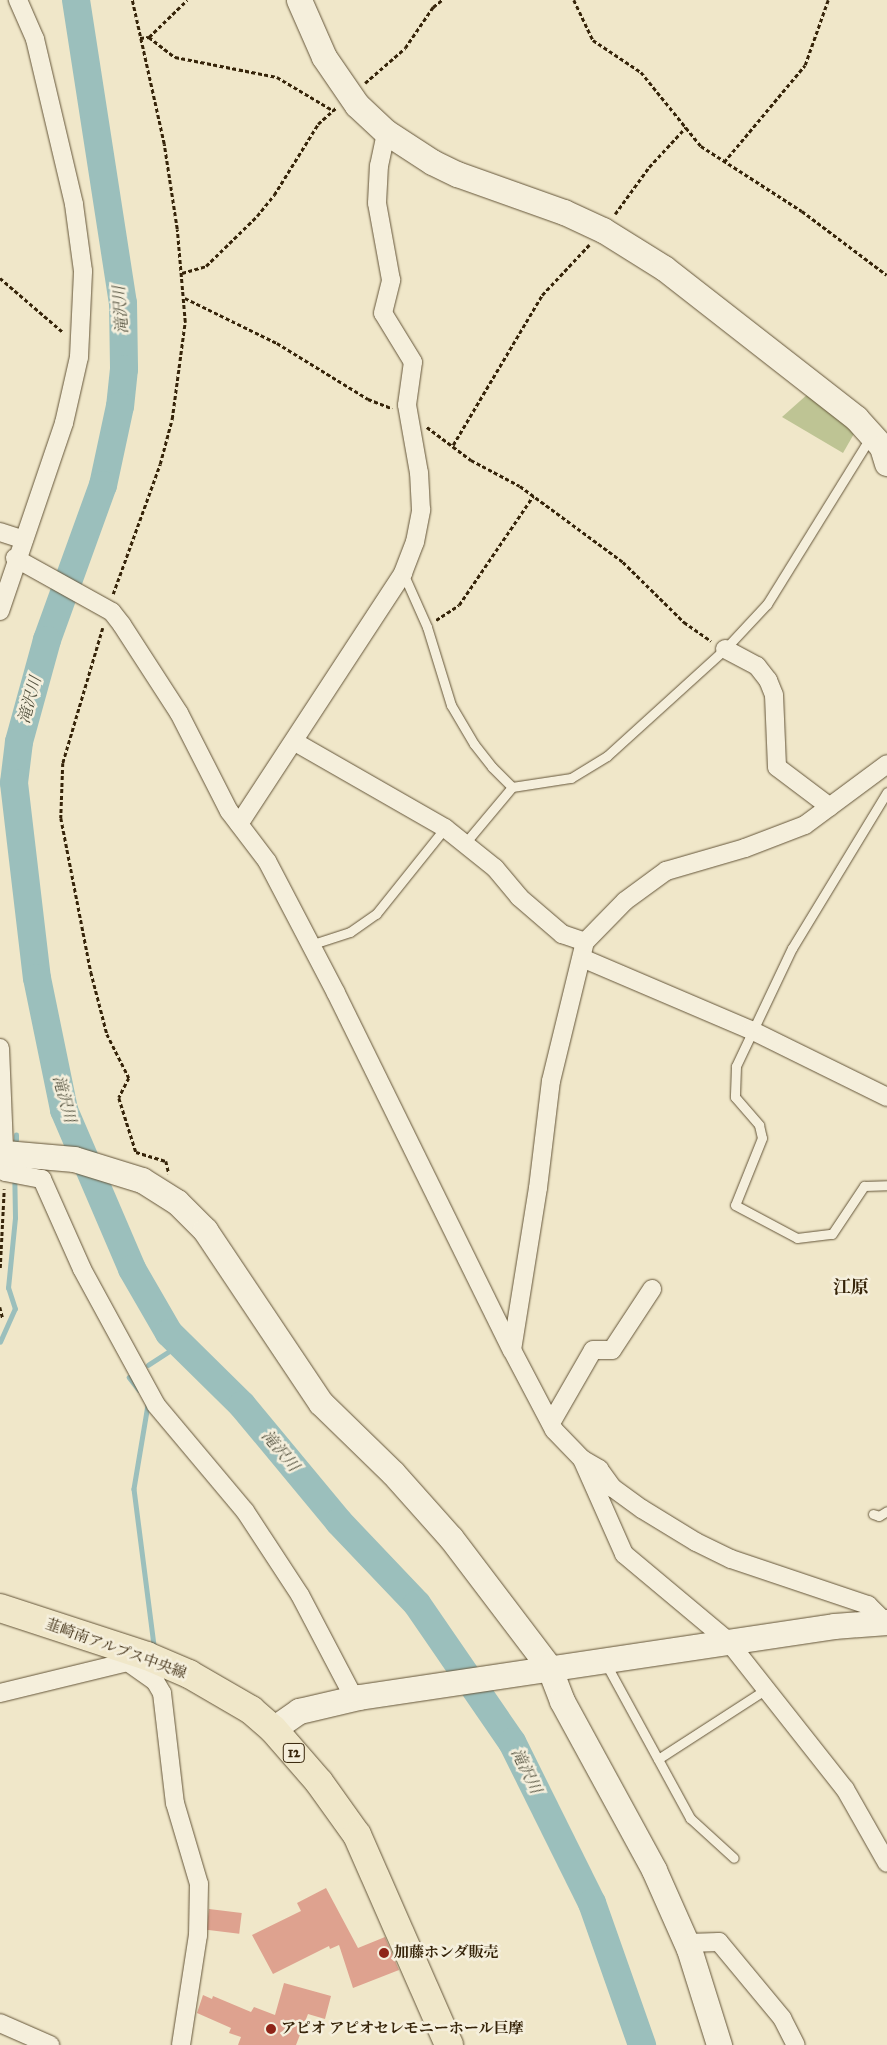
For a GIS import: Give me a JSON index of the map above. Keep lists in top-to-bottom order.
{
  "streets": {
    "main road": ["韮崎南アルプス中央線", "12"]
  },
  "districts": ["江原"],
  "water": ["滝沢川"],
  "places": ["加藤ホンダ販売", "アピオ アピオセレモニーホール巨摩"]
}
